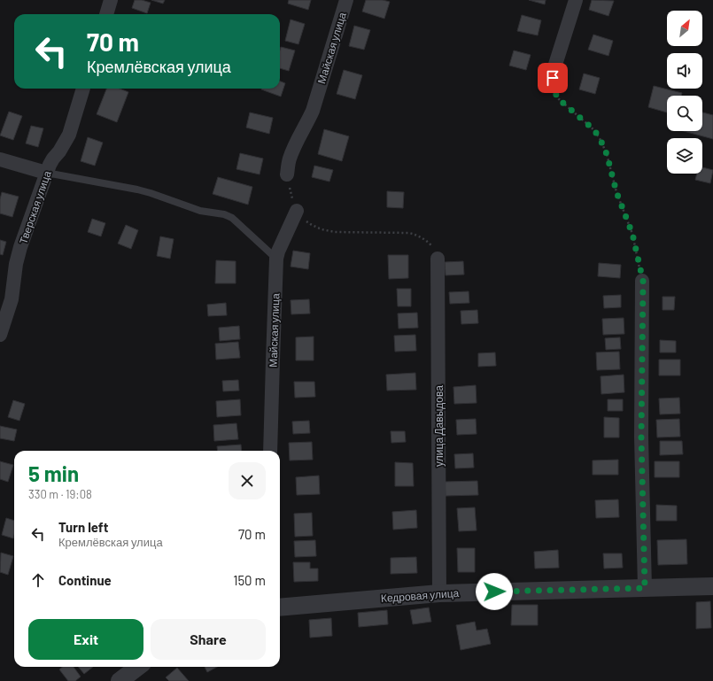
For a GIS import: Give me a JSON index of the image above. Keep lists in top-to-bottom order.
{
  "streets": {
    "street": [
      "Майская улица",
      "Тверская улица",
      "улица Давыдова",
      "Кедровая улица"
    ]
  },
  "crossings": [
    ["улица Давыдова", "Кедровая улица"]
  ],
  "north": "top right",
  "page": {
    "turn": ["70 m", "Кремлёвская улица"],
    "heading": ["5 min", "330 m · 19:08"],
    "list": [
      {
        "name": "Turn left",
        "note": "Кремлёвская улица",
        "value": "70 m"
      },
      {
        "name": "Continue",
        "value": "150 m"
      }
    ],
    "buttons": ["Exit", "Share"]
  }
}
